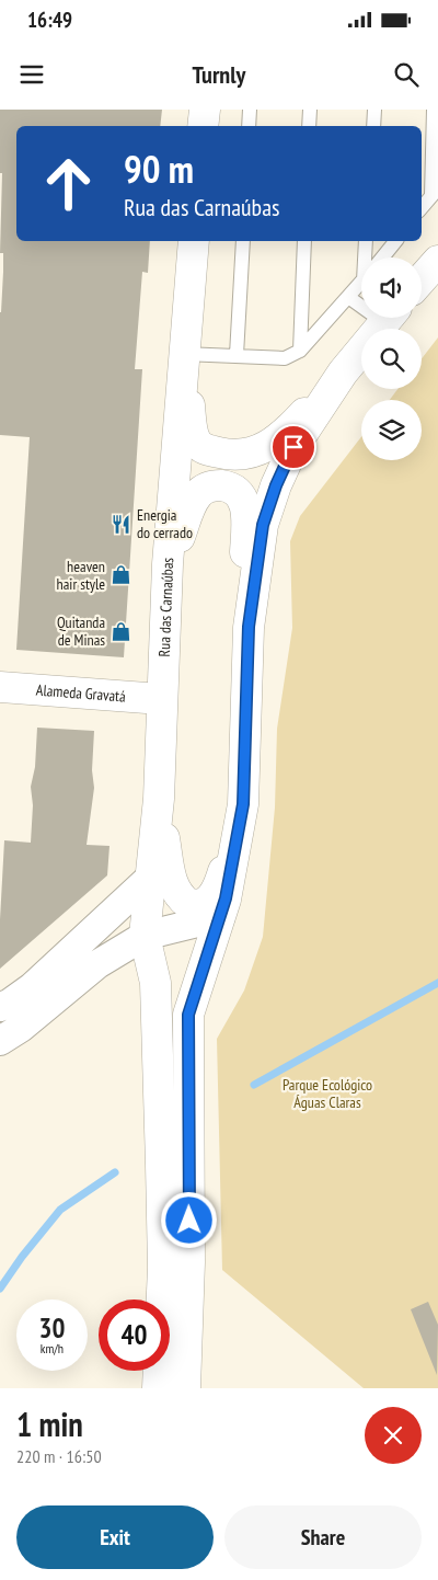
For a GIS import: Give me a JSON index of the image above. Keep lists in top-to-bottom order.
{
  "streets": {
    "street": ["Rua das Carnaúbas", "Alameda Gravatá"]
  },
  "crossings": [
    ["Rua das Carnaúbas", "Alameda Gravatá"]
  ],
  "parks": ["Parque Ecológico Águas Claras"],
  "places": {
    "restaurant": ["Energia do cerrado"],
    "shop": ["heaven hair style", "Quitanda de Minas"]
  },
  "page": {
    "status": "16:49",
    "header": "Turnly",
    "turn": ["90 m", "Rua das Carnaúbas"],
    "speed": "30 km/h",
    "limit": "40",
    "heading": ["1 min", "220 m · 16:50"],
    "buttons": ["Exit", "Share"]
  }
}
